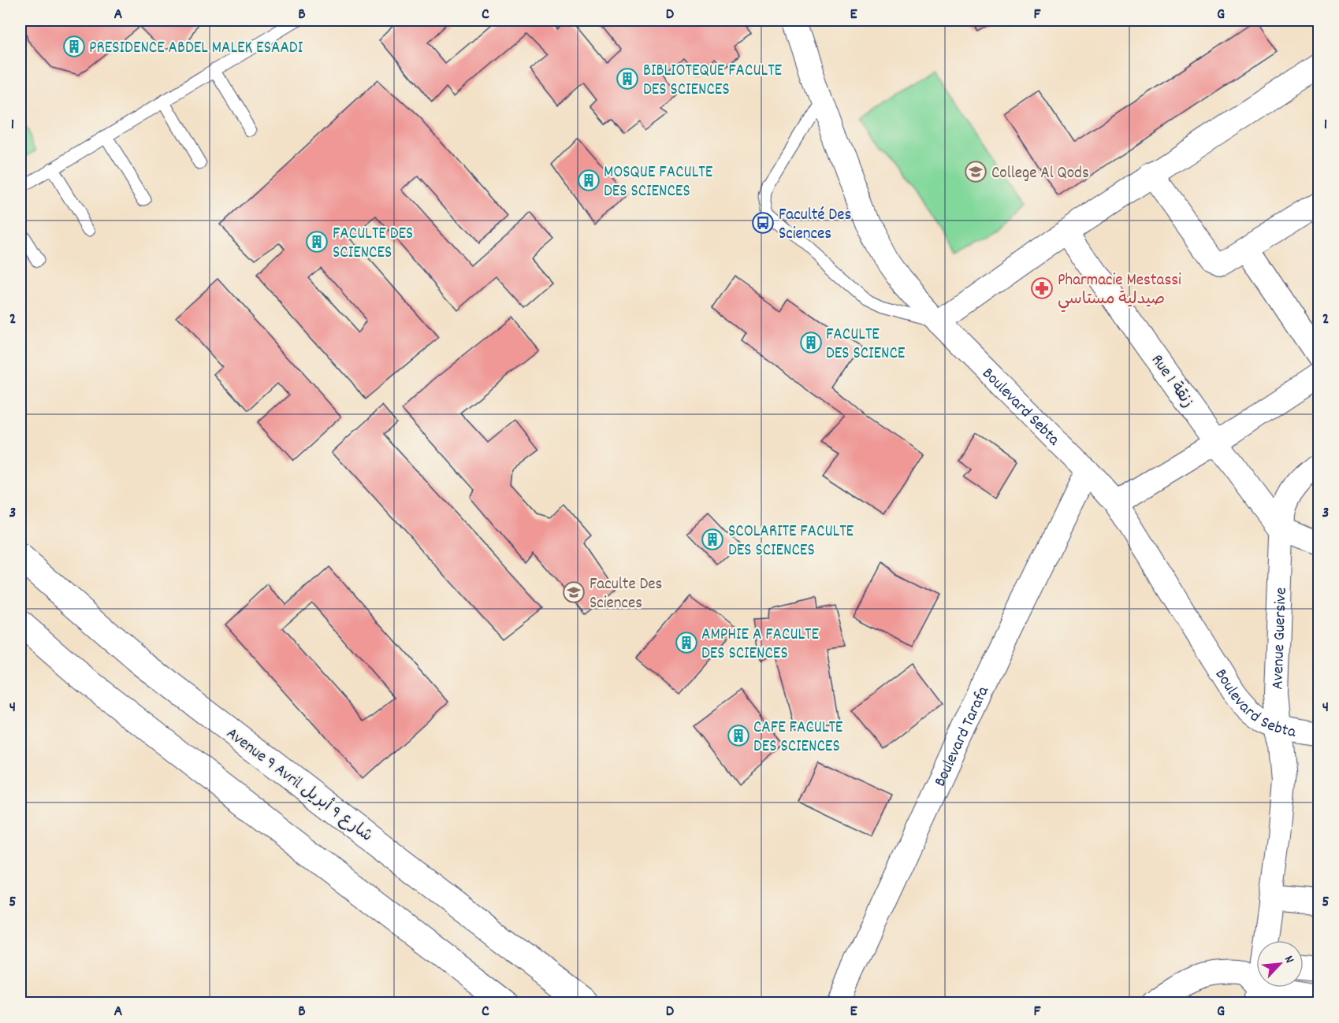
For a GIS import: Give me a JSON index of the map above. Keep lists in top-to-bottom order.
{
  "streets": {
    "highway": ["Avenue 9 Avril شارع 9 أبريل"],
    "street": [
      "Rue 1 زنقة",
      "Boulevard Sebta",
      "Avenue Guersive",
      "Boulevard Tarafa"
    ]
  },
  "crossings": [
    ["Rue 1 زنقة", "Avenue Guersive"],
    ["Boulevard Sebta", "Avenue Guersive"],
    ["Boulevard Sebta", "Boulevard Tarafa"]
  ],
  "places": {
    "building": [
      "PRESIDENCE ABDEL MALEK ESAADI",
      "BIBLIOTEQUE FACULTE DES SCIENCES",
      "MOSQUE FACULTE DES SCIENCES",
      "FACULTE DES SCIENCES",
      "FACULTE DES SCIENCE",
      "SCOLARITE FACULTE DES SCIENCES",
      "AMPHIE A FACULTE DES SCIENCES",
      "CAFE FACULTE DES SCIENCES"
    ],
    "school or university": ["College Al Qods", "Faculte Des Sciences"],
    "bus stop": ["Faculté Des Sciences"],
    "pharmacy": ["Pharmacie Mestassi صيدلية مستاسي"]
  },
  "north": "top right",
  "grid": {
    "columns": [
      "A",
      "B",
      "C",
      "D",
      "E",
      "F",
      "G"
    ],
    "rows": [
      "1",
      "2",
      "3",
      "4",
      "5"
    ]
  }
}
